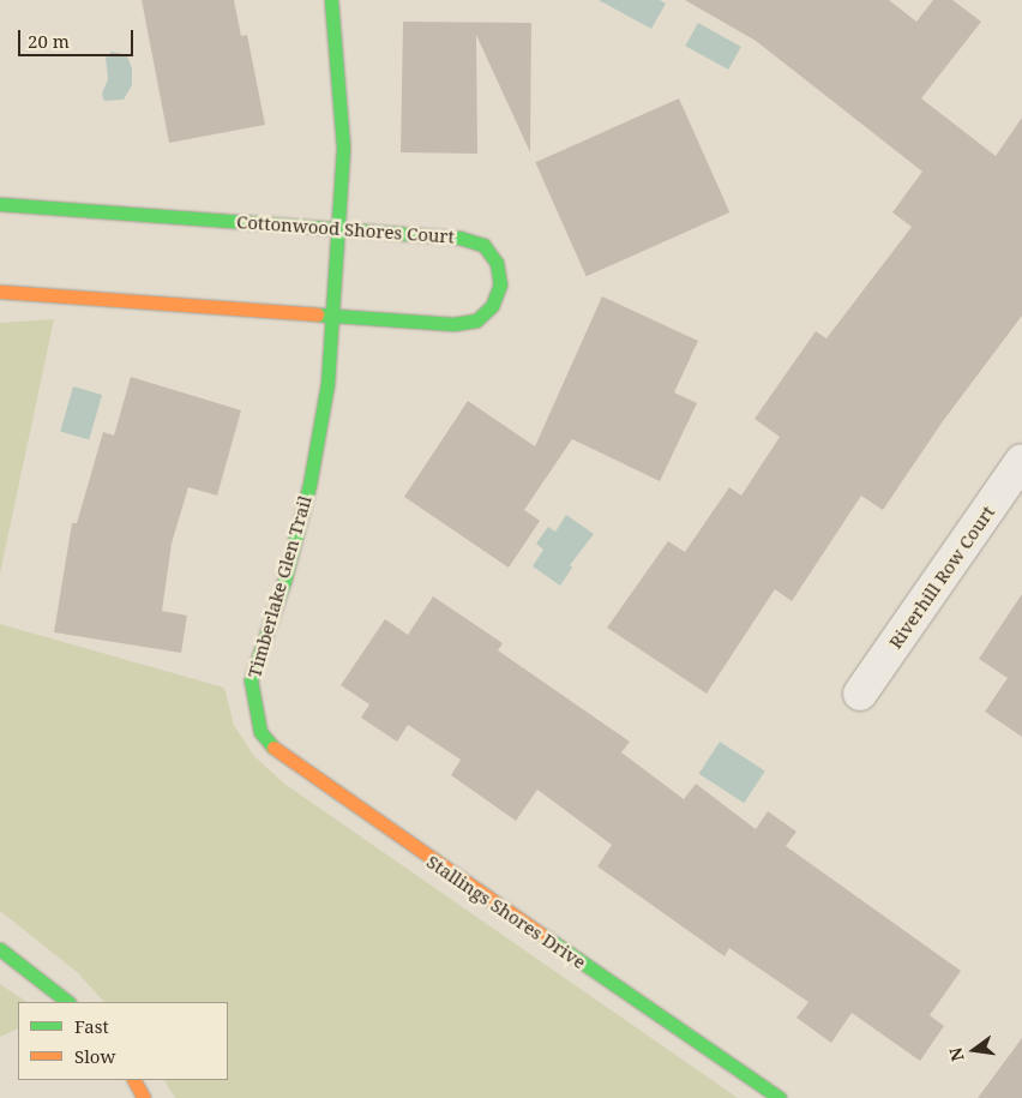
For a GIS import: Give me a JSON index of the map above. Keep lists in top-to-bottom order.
{
  "streets": {
    "street": [
      "Cottonwood Shores Court",
      "Riverhill Row Court",
      "Timberlake Glen Trail",
      "Stallings Shores Drive"
    ]
  },
  "crossings": [
    ["Cottonwood Shores Court", "Timberlake Glen Trail"],
    ["Timberlake Glen Trail", "Stallings Shores Drive"]
  ],
  "legend": ["Fast", "Slow"],
  "scale_bar": "20 m",
  "north": "left"
}
